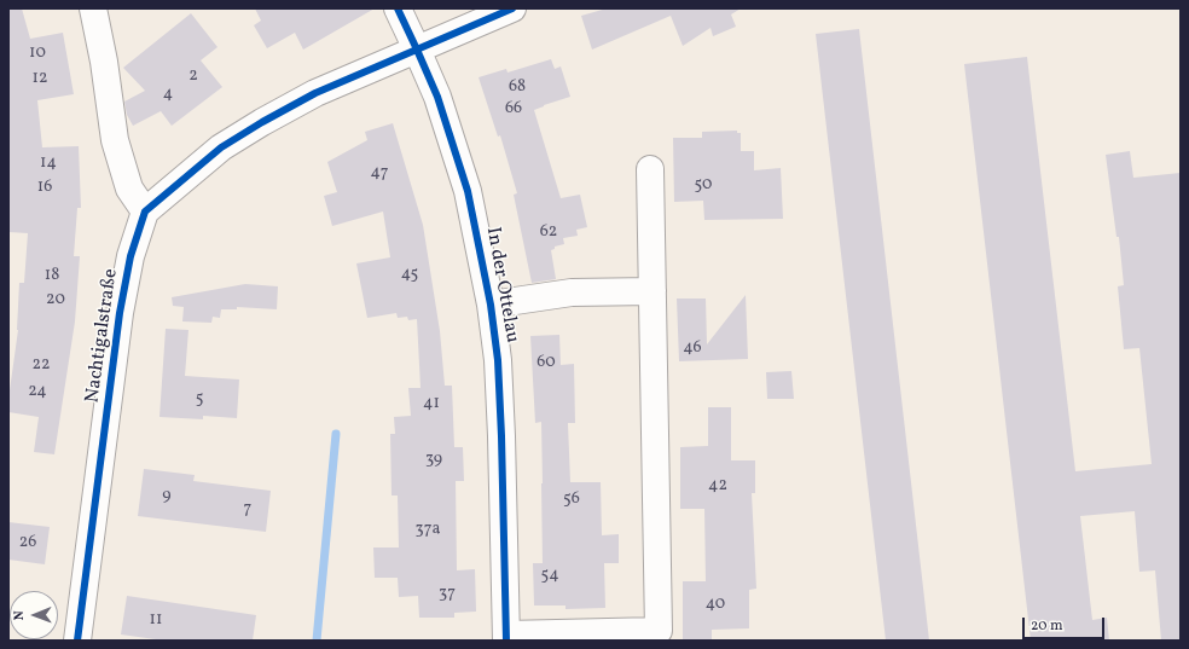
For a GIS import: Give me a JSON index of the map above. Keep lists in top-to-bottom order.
{
  "streets": {
    "street": ["In der Ottelau", "Nachtigalstraße"]
  },
  "house_numbers": [
    "10",
    "2",
    "12",
    "68",
    "4",
    "66",
    "14",
    "47",
    "50",
    "16",
    "62",
    "45",
    "18",
    "20",
    "46",
    "60",
    "22",
    "24",
    "5",
    "41",
    "39",
    "42",
    "9",
    "56",
    "7",
    "37a",
    "26",
    "54",
    "37",
    "40",
    "11"
  ],
  "scale_bar": "20 m",
  "north": "left"
}
